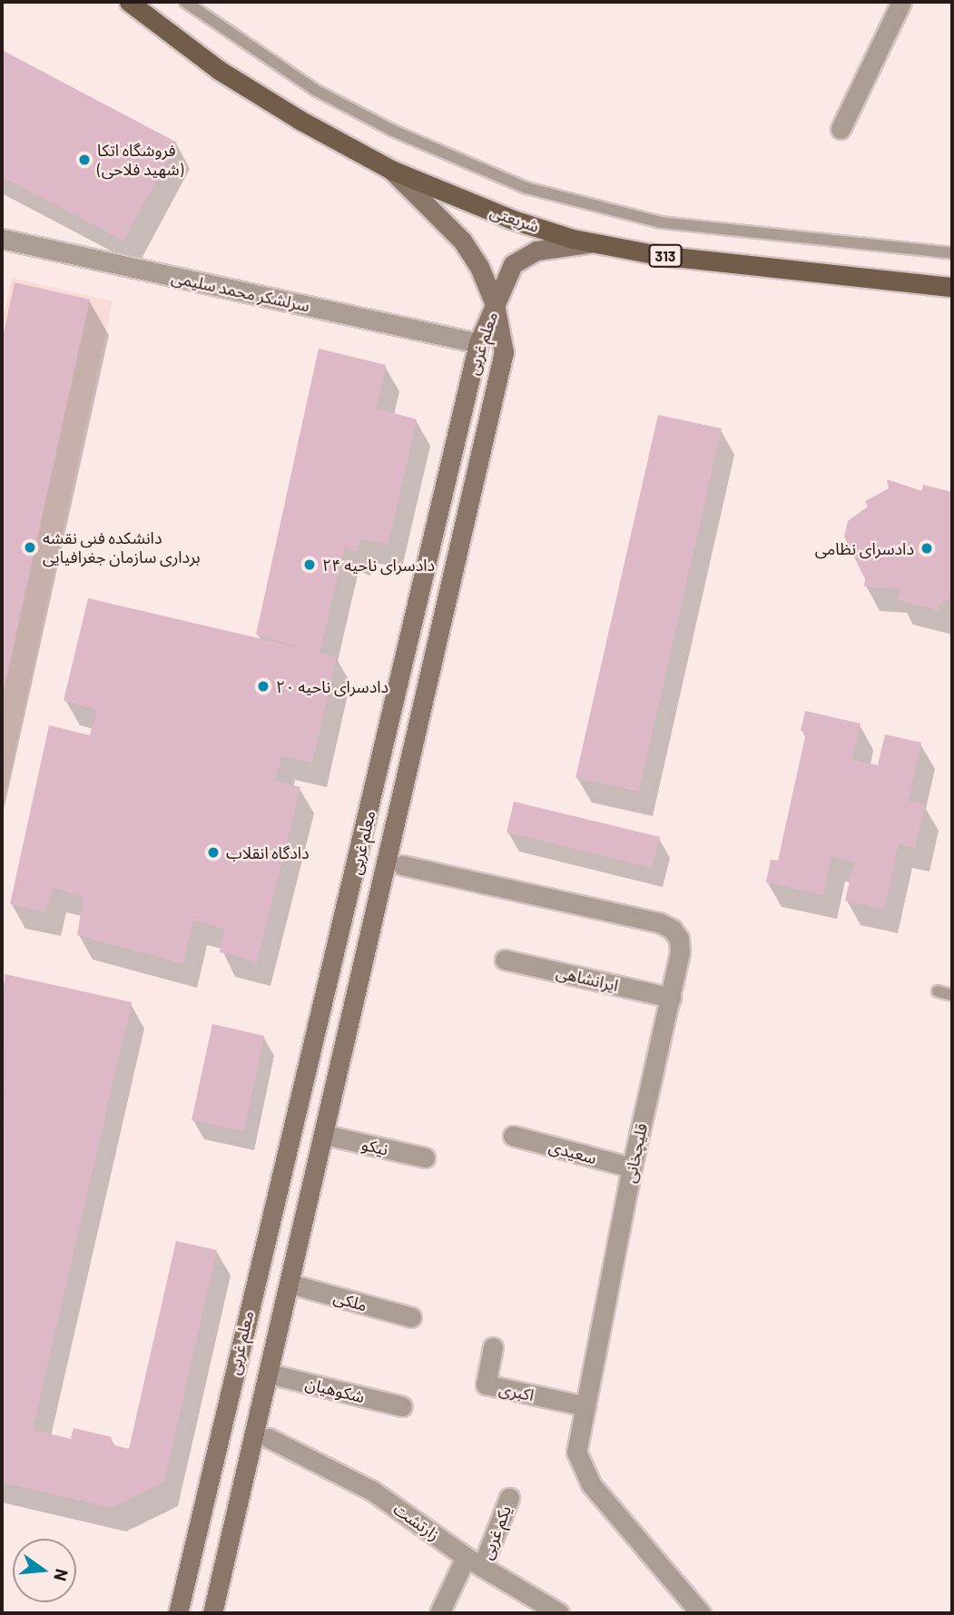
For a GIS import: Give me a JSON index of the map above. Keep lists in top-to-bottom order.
{
  "streets": {
    "main road": ["شریعتی", "313", "معلم غربی"],
    "street": [
      "سرلشکر محمد سلیمی",
      "ایرانشاهی",
      "نیکو",
      "سعیدی",
      "قلیچخانی",
      "ملکی",
      "شکوهیان",
      "اکبری",
      "زارتشت",
      "یکم غربی"
    ]
  },
  "crossings": [
    ["سرلشکر محمد سلیمی", "معلم غربی"],
    ["معلم غربی", "نیکو"],
    ["معلم غربی", "ملکی"],
    ["معلم غربی", "شکوهیان"],
    ["ایرانشاهی", "قلیچخانی"],
    ["سعیدی", "قلیچخانی"],
    ["قلیچخانی", "اکبری"],
    ["زارتشت", "یکم غربی"]
  ],
  "places": [
    "فروشگاه اتکا (شهید فلاحی)",
    "دانشکده فنی نقشه برداری سازمان جغرافیایی",
    "دادسرای نظامی",
    "دادسرای ناحیه ۲۴",
    "دادسرای ناحیه ۲۰",
    "دادگاه انقلاب"
  ],
  "north": "right"
}
